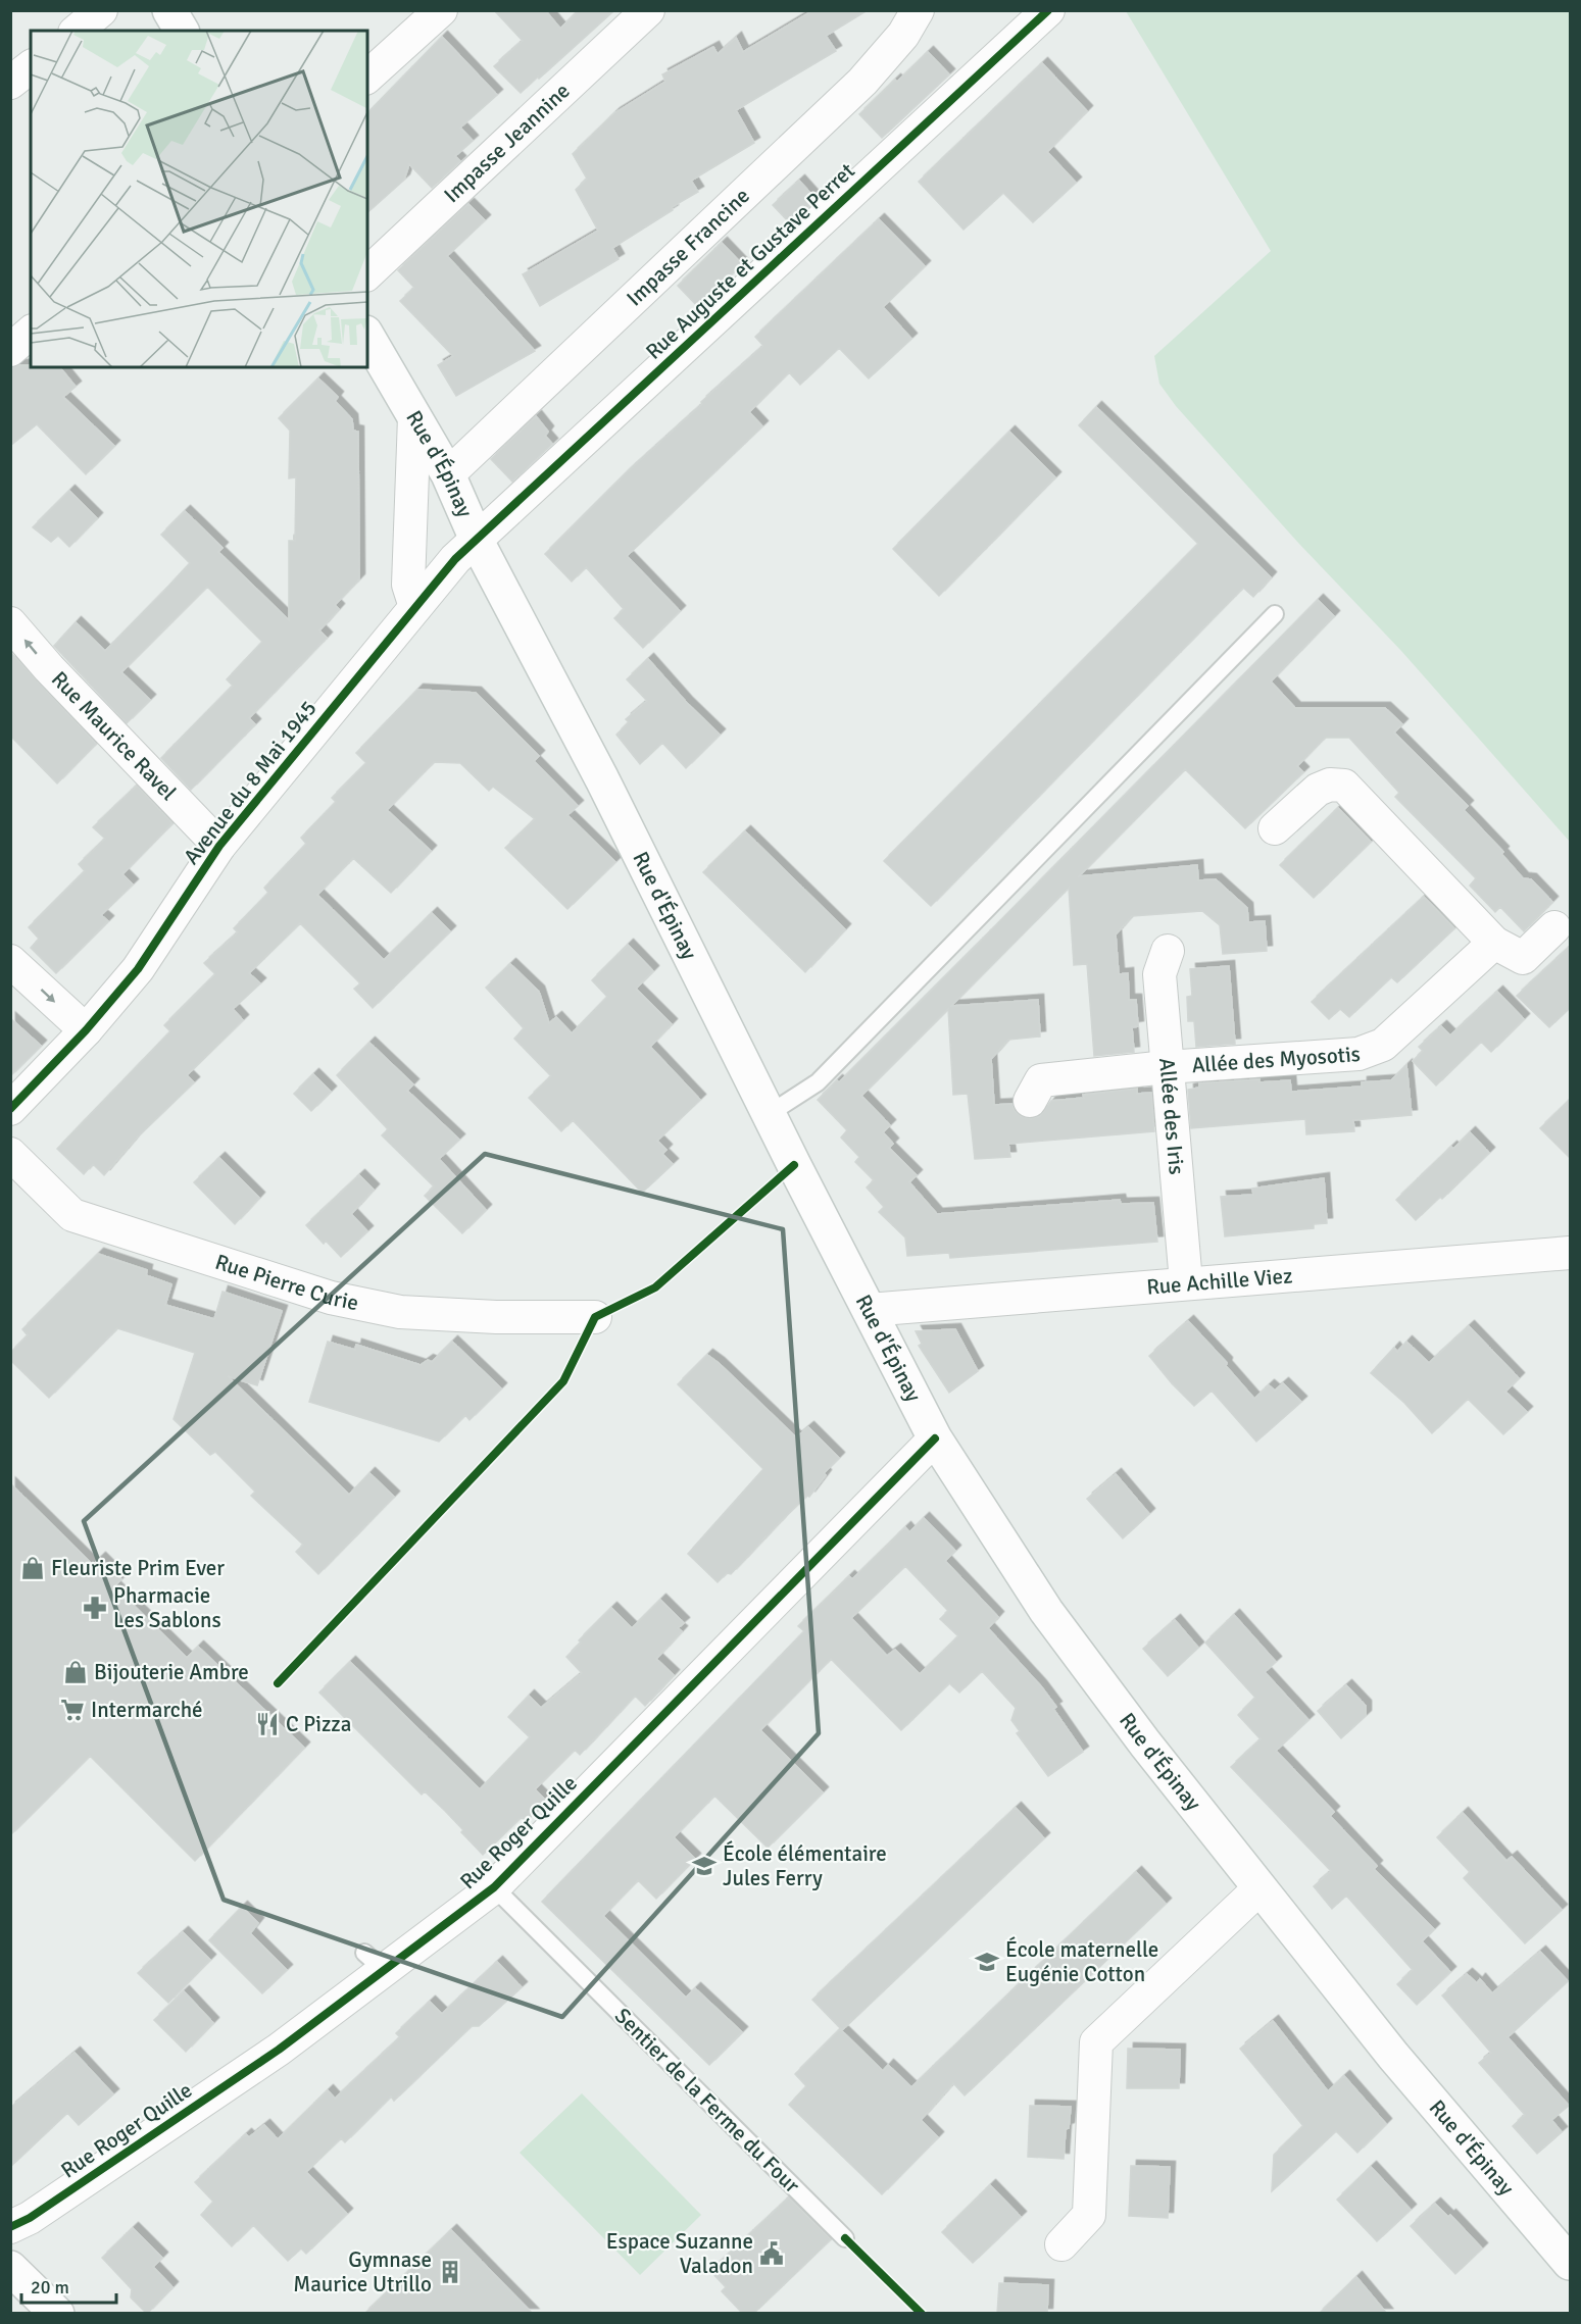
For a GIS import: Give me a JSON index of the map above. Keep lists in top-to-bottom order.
{
  "streets": {
    "main road": ["Rue d'Épinay"],
    "street": [
      "Impasse Jeannine",
      "Impasse Francine",
      "Rue Auguste et Gustave Perret",
      "Rue Maurice Ravel",
      "Avenue du 8 Mai 1945",
      "Allée des Myosotis",
      "Allée des Iris",
      "Rue Achille Viez",
      "Rue Pierre Curie",
      "Rue Roger Quille"
    ],
    "lane": ["Sentier de la Ferme du Four"]
  },
  "crossings": [
    ["Impasse Francine", "Rue d'Épinay"],
    ["Rue Auguste et Gustave Perret", "Rue d'Épinay"],
    ["Rue Auguste et Gustave Perret", "Avenue du 8 Mai 1945"],
    ["Rue d'Épinay", "Avenue du 8 Mai 1945"],
    ["Rue d'Épinay", "Rue Achille Viez"],
    ["Rue d'Épinay", "Rue Roger Quille"],
    ["Rue Maurice Ravel", "Avenue du 8 Mai 1945"],
    ["Allée des Myosotis", "Allée des Iris"],
    ["Allée des Iris", "Rue Achille Viez"],
    ["Rue Roger Quille", "Sentier de la Ferme du Four"]
  ],
  "one_way": ["Rue Maurice Ravel"],
  "places": {
    "shop": ["Fleuriste Prim Ever", "Bijouterie Ambre"],
    "pharmacy": ["Pharmacie Les Sablons"],
    "supermarket": ["Intermarché"],
    "restaurant": ["C Pizza"],
    "school or university": ["École élémentaire Jules Ferry", "École maternelle Eugénie Cotton"],
    "public building": ["Espace Suzanne Valadon"],
    "building": ["Gymnase Maurice Utrillo"]
  },
  "scale_bar": "20 m"
}
